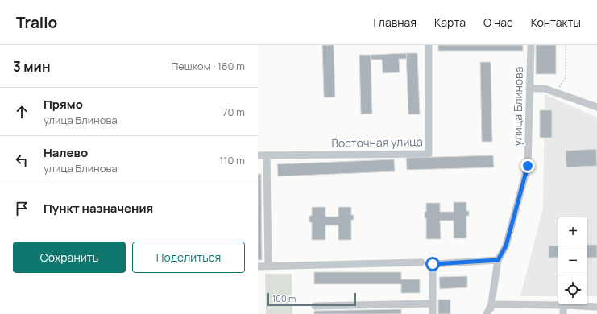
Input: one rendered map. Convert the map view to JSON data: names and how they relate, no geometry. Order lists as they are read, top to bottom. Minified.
{"streets":{"street":["улица Блинова","Восточная улица"]},"scale_bar":"100 m","page":{"header":"Trailo","nav":["Главная","Карта","О нас","Контакты"],"heading":["3 мин","Пешком · 180 m"],"list":[["Прямо","улица Блинова","70 m"],["Налево","улица Блинова","110 m"],"Пункт назначения"],"map_buttons":["+","−"],"buttons":["Сохранить","Поделиться"],"scale":"100 m"}}
